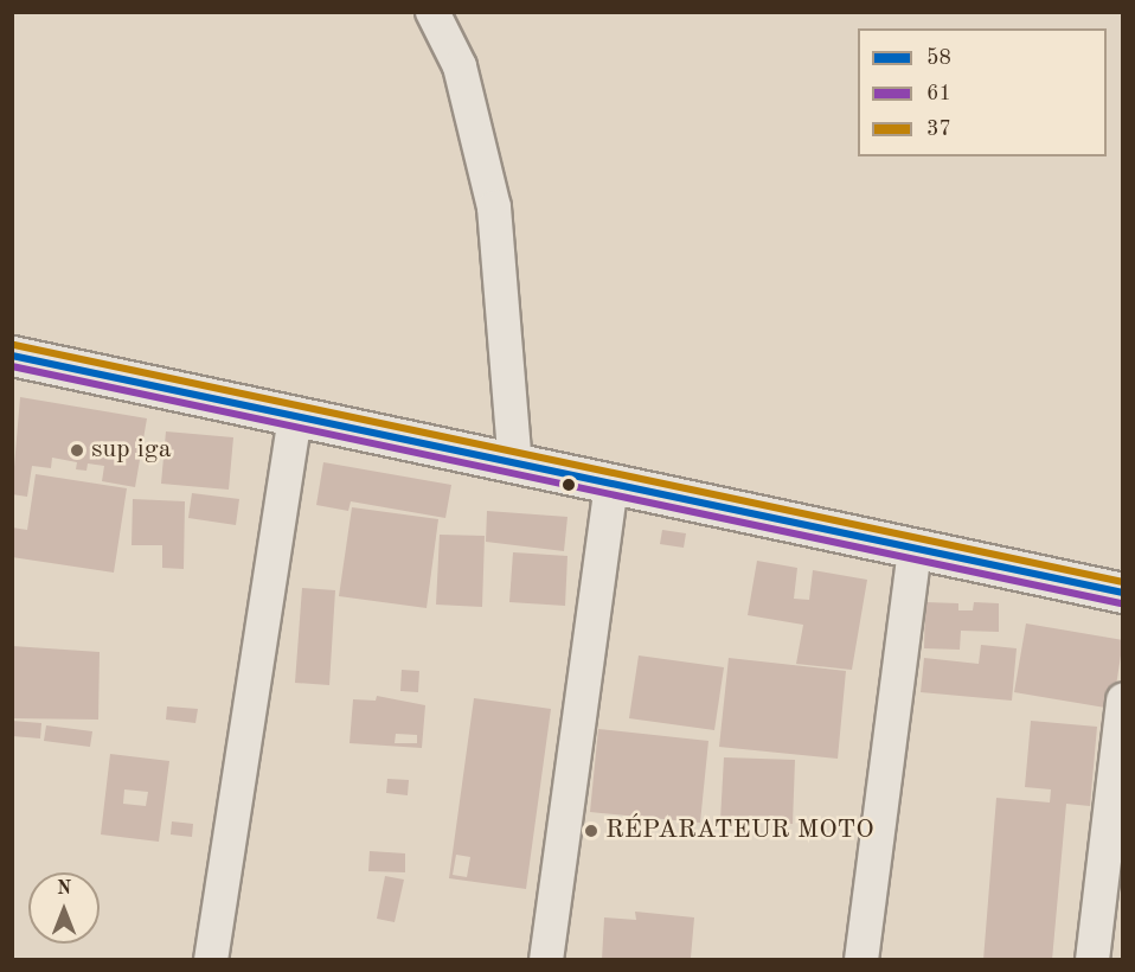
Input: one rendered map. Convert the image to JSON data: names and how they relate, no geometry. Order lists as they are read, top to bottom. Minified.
{"places":["sup iga","RÉPARATEUR MOTO"],"lines":["transit line 37","transit line 58","transit line 61"],"legend":["58","61","37"],"north":"top"}
